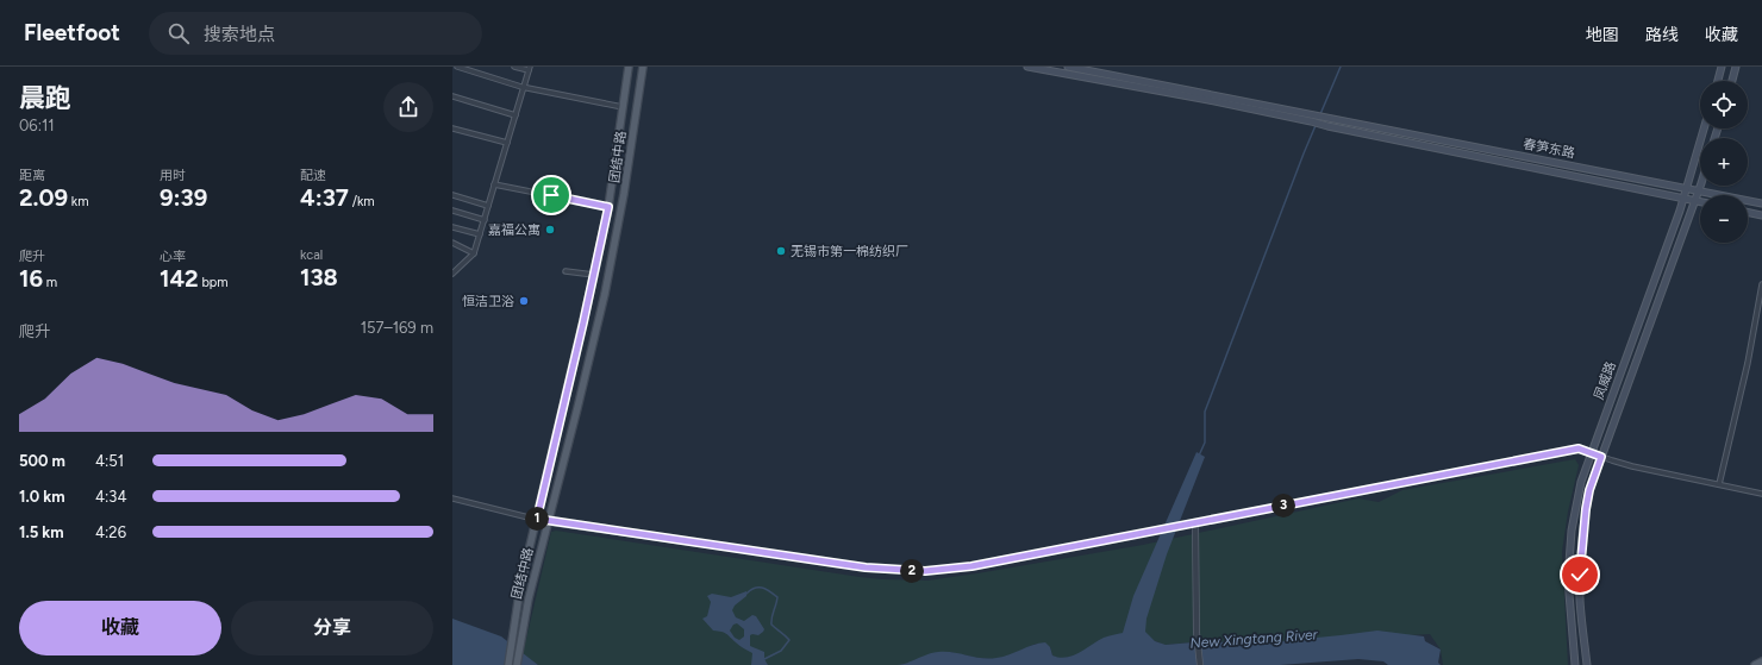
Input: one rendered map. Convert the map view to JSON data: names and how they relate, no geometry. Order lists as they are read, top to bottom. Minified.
{"streets":{"main road":["春笋东路","团结中路","凤威路"]},"crossings":[["春笋东路","凤威路"]],"water":["New Xingtang River"],"places":["嘉福公寓","无锡市第一棉纺织厂","恒洁卫浴"],"page":{"header":"Fleetfoot","search":"搜索地点","nav":["地图","路线","收藏"],"heading":["晨跑","06:11"],"map_buttons":["+","−"],"stats":[["距离","2.09 km"],["用时","9:39"],["配速","4:37 /km"],["爬升","16 m"],["心率","142 bpm"],["kcal","138"]],"chart":["爬升","157–169 m"],"list":[{"name":"500 m","note":"4:51"},{"name":"1.0 km","note":"4:34"},{"name":"1.5 km","note":"4:26"}],"pins":["3","1","2"],"buttons":["收藏","分享"]}}
